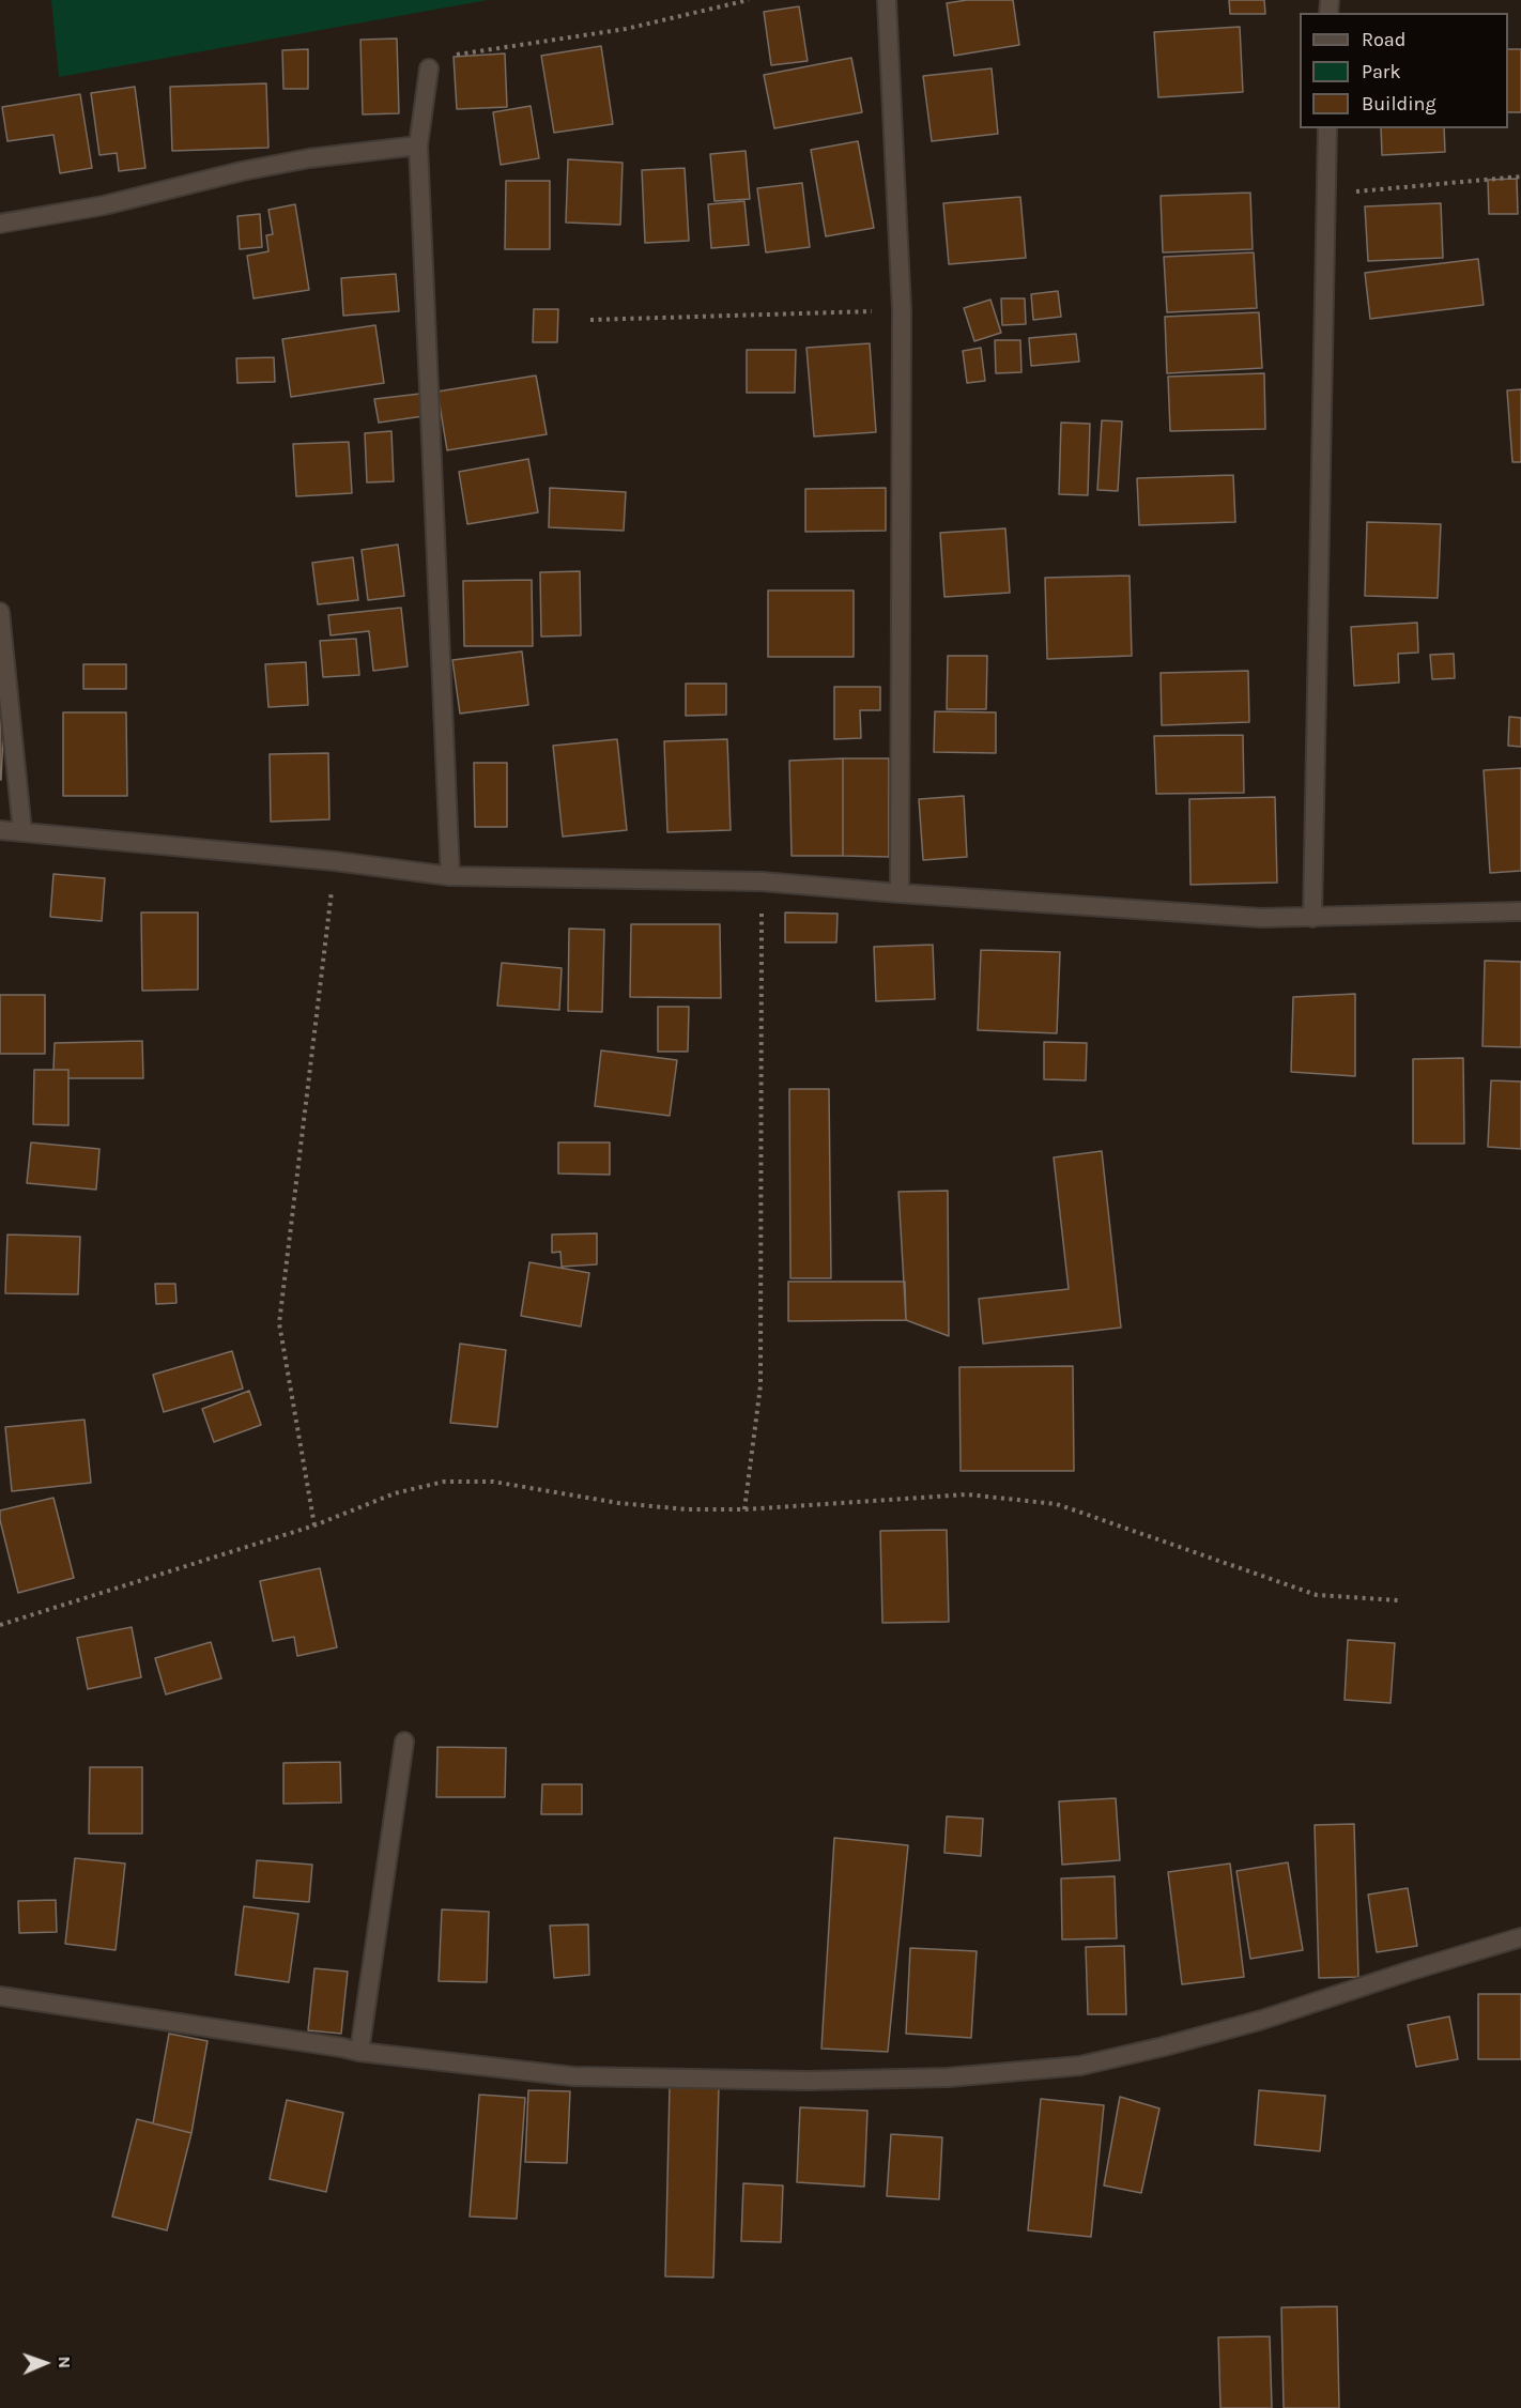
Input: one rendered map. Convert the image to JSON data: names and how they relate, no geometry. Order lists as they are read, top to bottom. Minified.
{"legend":["Road","Park","Building"],"north":"right"}
